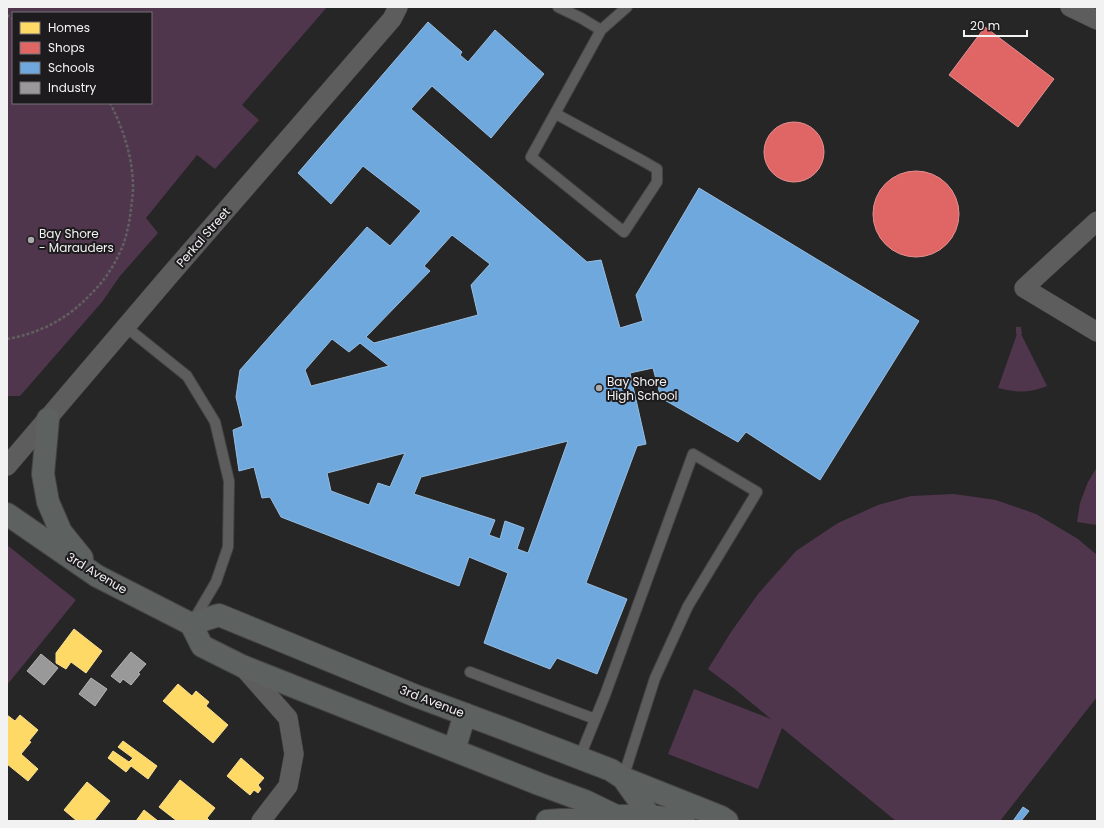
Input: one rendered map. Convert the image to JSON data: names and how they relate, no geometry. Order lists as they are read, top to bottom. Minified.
{"streets":{"street":["Perkal Street","3rd Avenue"]},"places":["Bay Shore - Marauders","Bay Shore High School"],"legend":["Homes","Shops","Schools","Industry"],"scale_bar":"20 m"}
